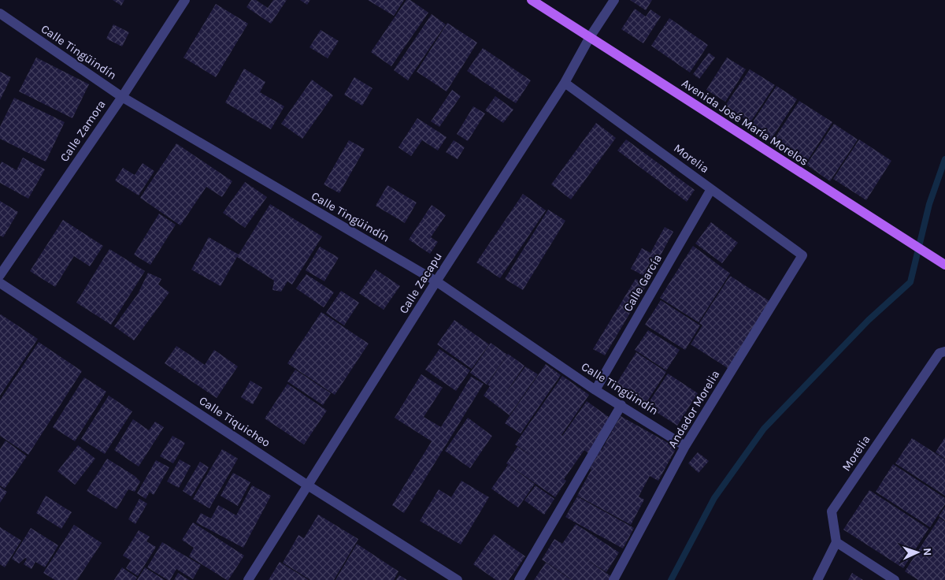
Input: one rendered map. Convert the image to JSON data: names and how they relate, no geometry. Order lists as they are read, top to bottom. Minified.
{"streets":{"main road":["Avenida José María Morelos"],"street":["Calle Tingüindín","Calle Zamora","Morelia","Calle Zacapu","Calle García","Andador Morelia","Calle Tiquicheo"]},"crossings":[["Calle Tingüindín","Calle Zamora"],["Calle Tingüindín","Calle Zacapu"],["Calle Tingüindín","Calle García"],["Calle Tingüindín","Andador Morelia"],["Avenida José María Morelos","Calle Zacapu"],["Morelia","Calle Zacapu"],["Morelia","Calle García"],["Morelia","Andador Morelia"],["Calle Zacapu","Calle Tiquicheo"]],"north":"right"}
